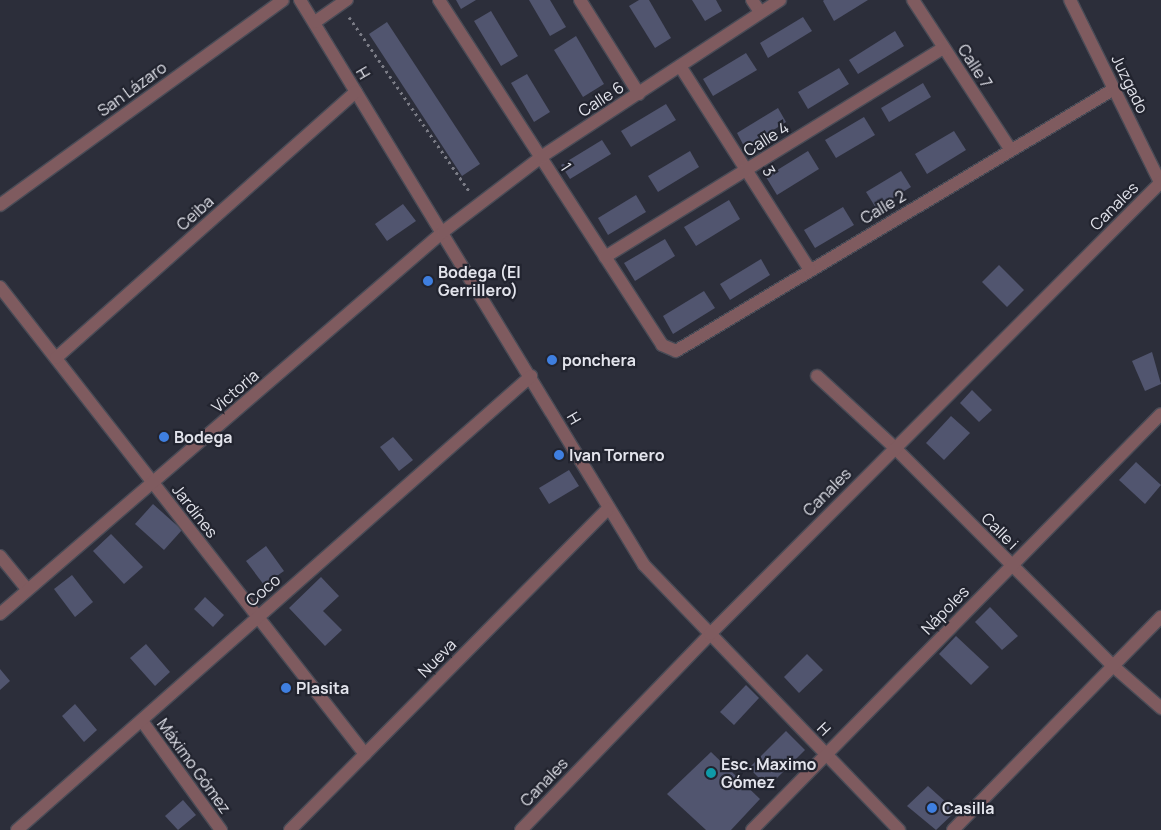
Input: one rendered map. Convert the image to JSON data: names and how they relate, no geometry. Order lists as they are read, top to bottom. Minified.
{"streets":{"street":["Calle 7","H","Juzgado","San Lázaro","Calle 6","Calle 4","1","3","Canales","Calle 2","Ceiba","Victoria","Jardínes","Calle i","Coco","Nápoles","Nueva","Máximo Gómez"]},"crossings":[["Calle 7","Calle 4"],["Calle 7","Calle 2"],["H","Calle 6"],["H","Canales"],["H","Ceiba"],["H","Victoria"],["H","Coco"],["H","Nápoles"],["H","Nueva"],["Juzgado","Canales"],["Juzgado","Calle 2"],["Calle 6","1"],["Calle 6","3"],["Calle 6","Victoria"],["Calle 4","1"],["Calle 4","3"],["1","Calle 2"],["3","Calle 2"],["Canales","Calle i"],["Ceiba","Jardínes"],["Victoria","Jardínes"],["Jardínes","Coco"],["Jardínes","Nueva"],["Calle i","Nápoles"],["Coco","Máximo Gómez"]],"places":["Bodega (El Gerrillero)","ponchera","Bodega","Ivan Tornero","Plasita","Esc. Maximo Gómez","Casilla"]}
